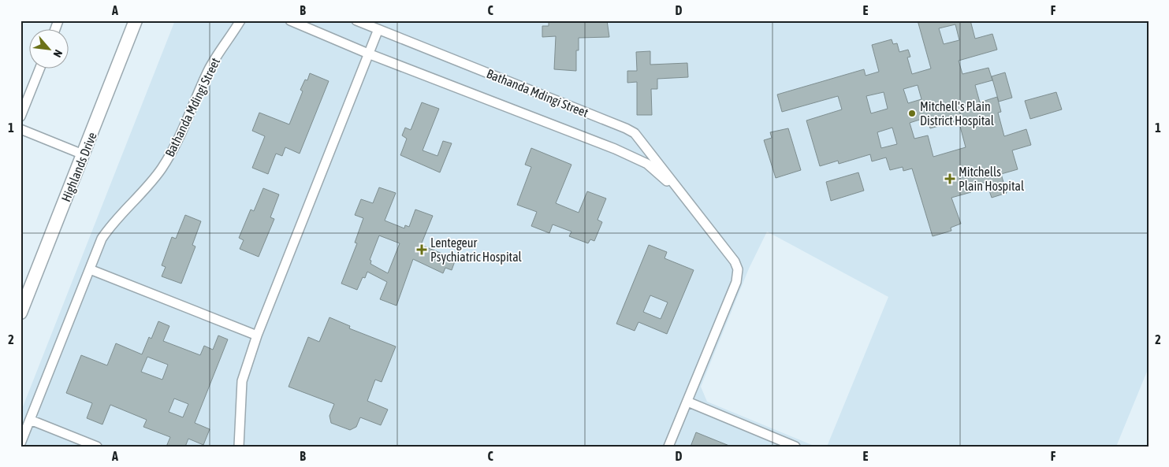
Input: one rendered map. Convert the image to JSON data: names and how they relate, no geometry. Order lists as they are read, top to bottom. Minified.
{"streets":{"main road":["Highlands Drive"],"street":["Bathanda Mdingi Street"]},"places":{"other":["Mitchell's Plain District Hospital"],"health":["Mitchells Plain Hospital","Lentegeur Psychiatric Hospital"]},"north":"bottom right","grid":{"columns":["A","B","C","D","E","F"],"rows":["1","2"]}}
